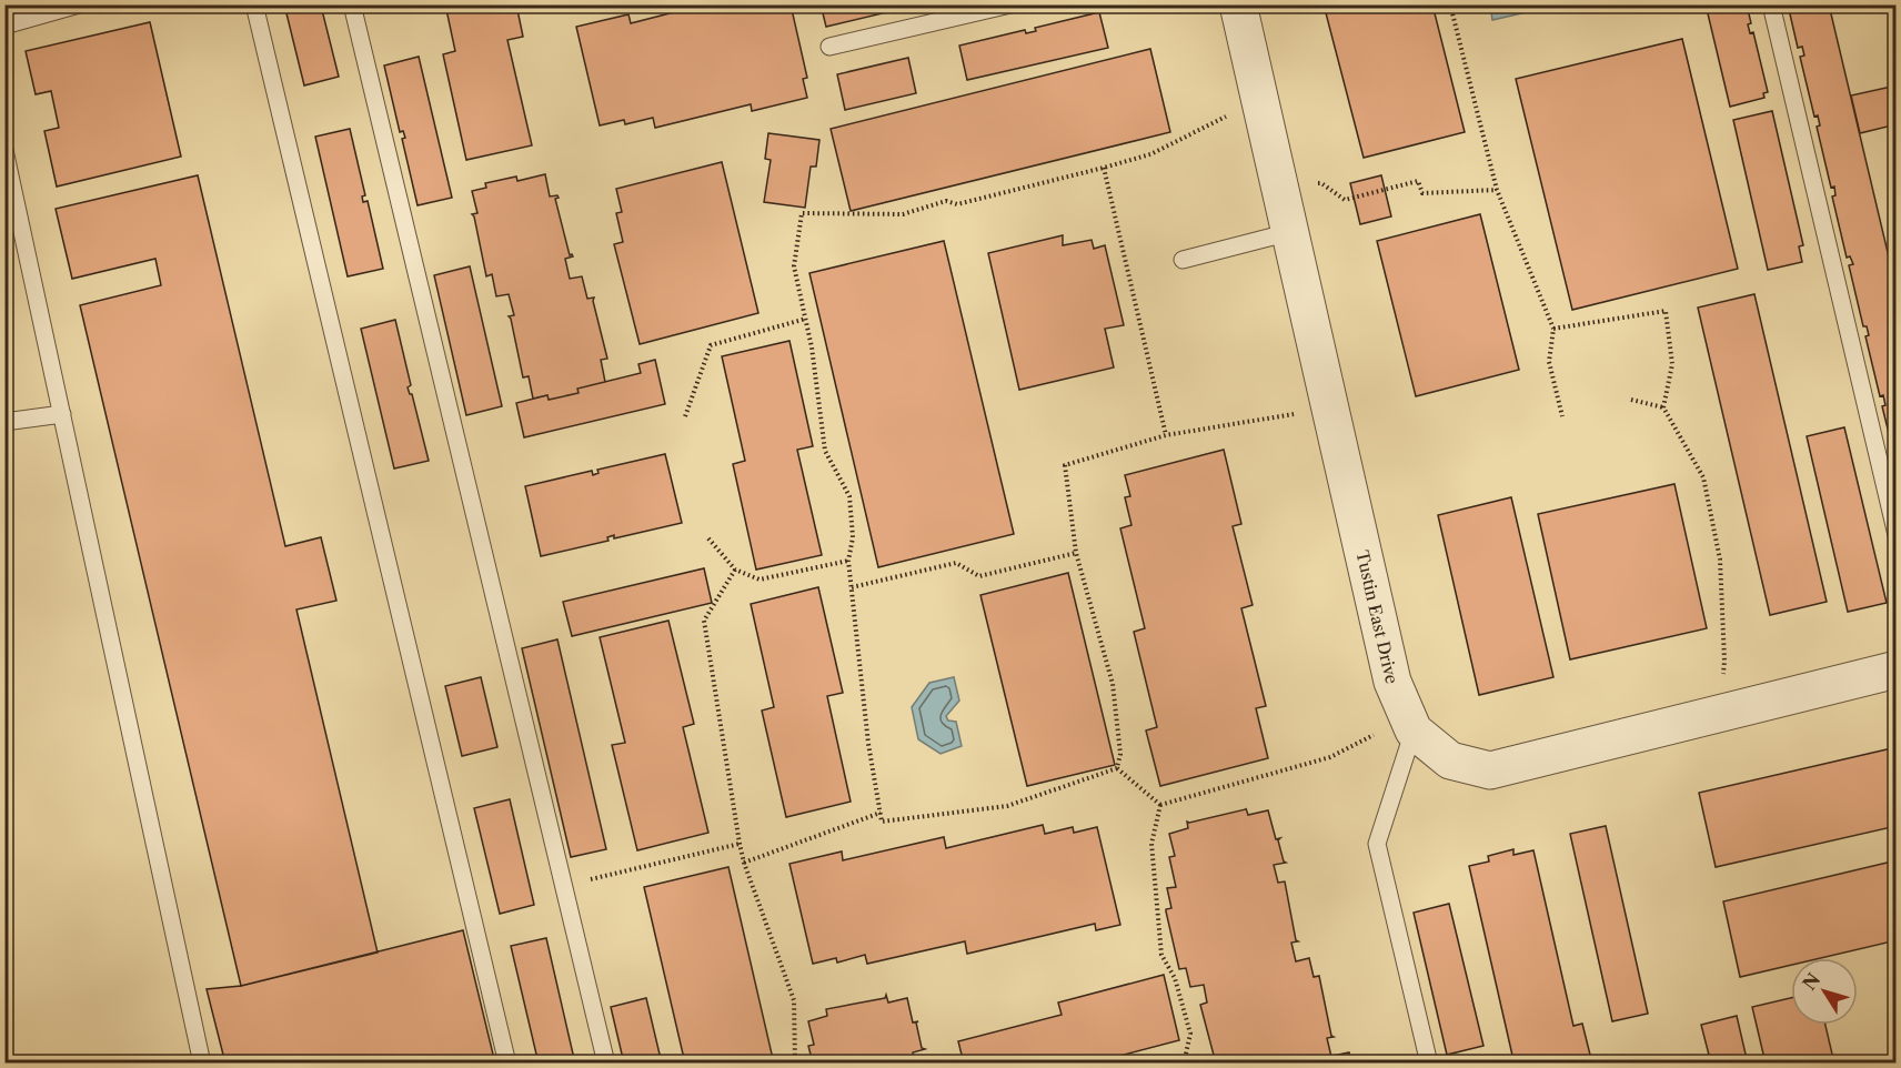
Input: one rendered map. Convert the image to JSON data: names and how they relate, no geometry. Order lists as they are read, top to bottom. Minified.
{"streets":{"street":["Tustin East Drive"]},"north":"top left"}
